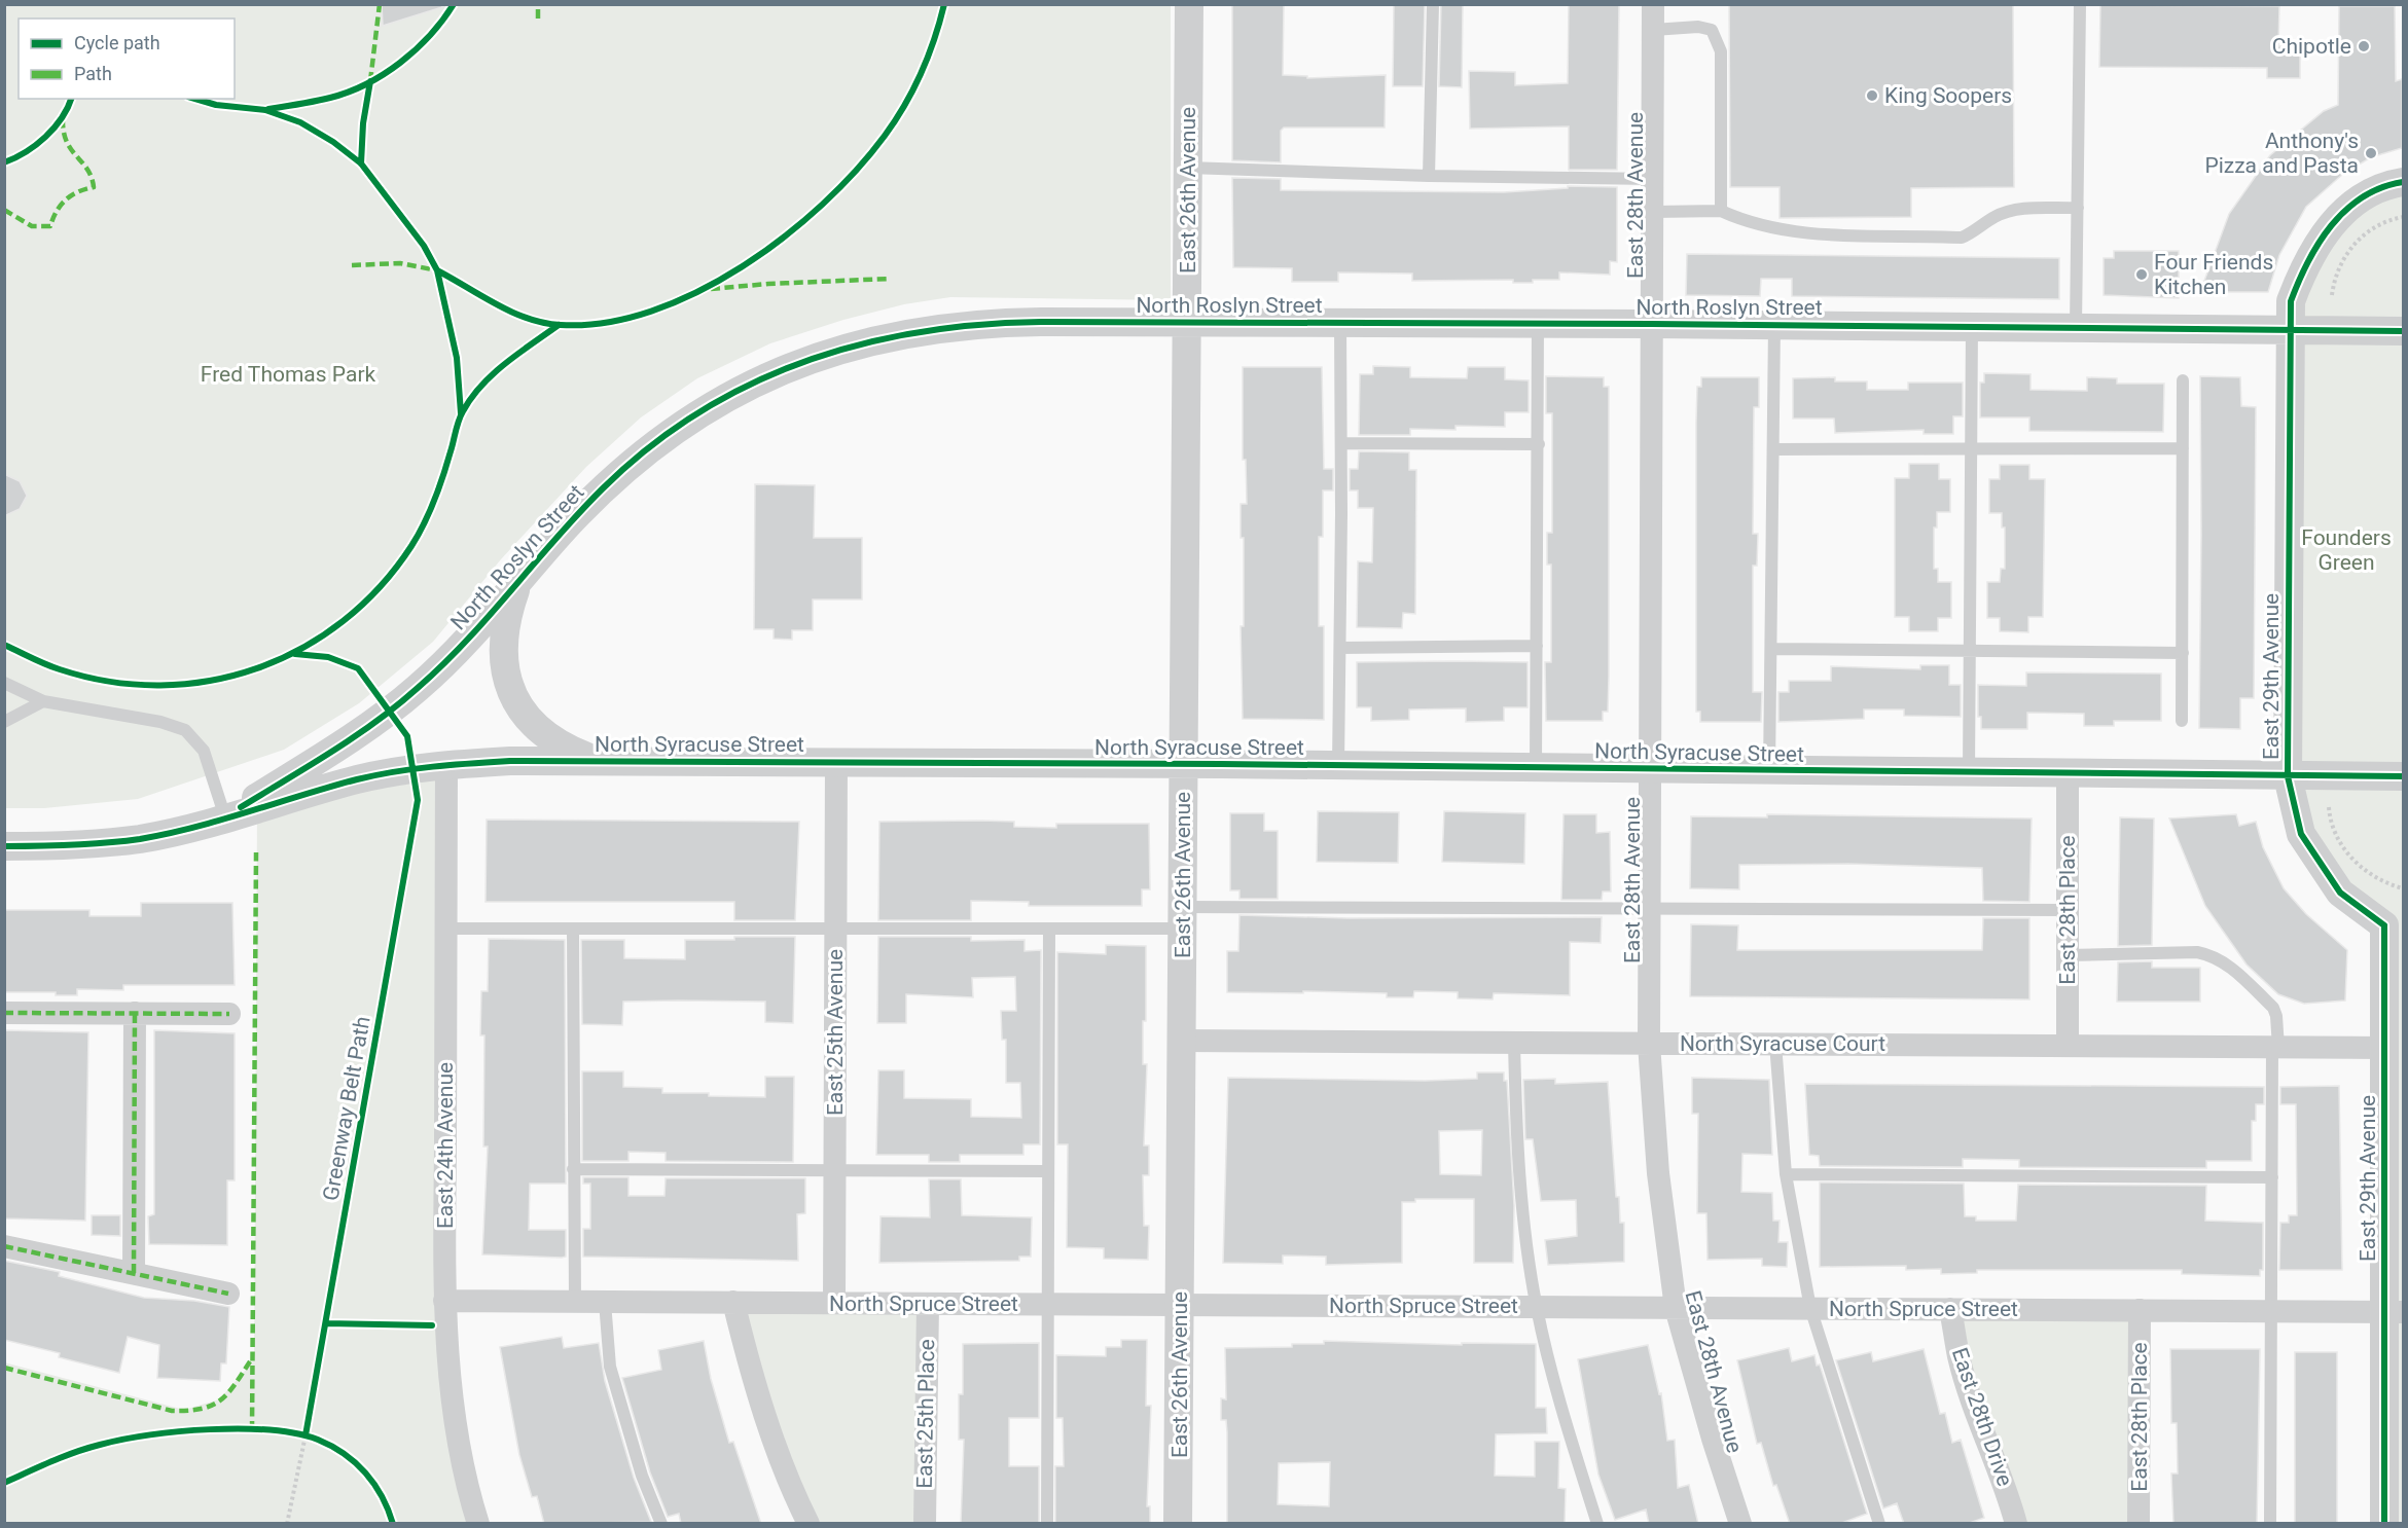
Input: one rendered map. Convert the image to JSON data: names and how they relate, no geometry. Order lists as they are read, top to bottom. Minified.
{"streets":{"street":["East 26th Avenue","East 28th Avenue","North Roslyn Street","East 29th Avenue","North Syracuse Street","East 28th Place","East 25th Avenue","North Syracuse Court","East 24th Avenue","North Spruce Street","East 25th Place","East 28th Drive"],"cycle path":["Greenway Belt Path"]},"crossings":[["East 26th Avenue","North Roslyn Street"],["East 26th Avenue","North Syracuse Street"],["East 26th Avenue","North Syracuse Court"],["East 26th Avenue","North Spruce Street"],["East 28th Avenue","North Roslyn Street"],["East 28th Avenue","North Syracuse Street"],["East 28th Avenue","North Syracuse Court"],["East 28th Avenue","North Spruce Street"],["North Roslyn Street","East 29th Avenue"],["North Roslyn Street","North Syracuse Street"],["East 29th Avenue","North Syracuse Street"],["East 29th Avenue","North Syracuse Court"],["East 29th Avenue","North Spruce Street"],["North Syracuse Street","East 28th Place"],["North Syracuse Street","East 25th Avenue"],["North Syracuse Street","East 24th Avenue"],["East 28th Place","North Syracuse Court"],["East 28th Place","North Spruce Street"],["East 25th Avenue","North Spruce Street"],["East 24th Avenue","North Spruce Street"],["North Spruce Street","East 25th Place"],["North Spruce Street","East 28th Drive"]],"parks":["Fred Thomas Park","Founders Green"],"places":["Chipotle","King Soopers","Anthony's Pizza and Pasta","Four Friends Kitchen"],"legend":["Cycle path","Path"]}
